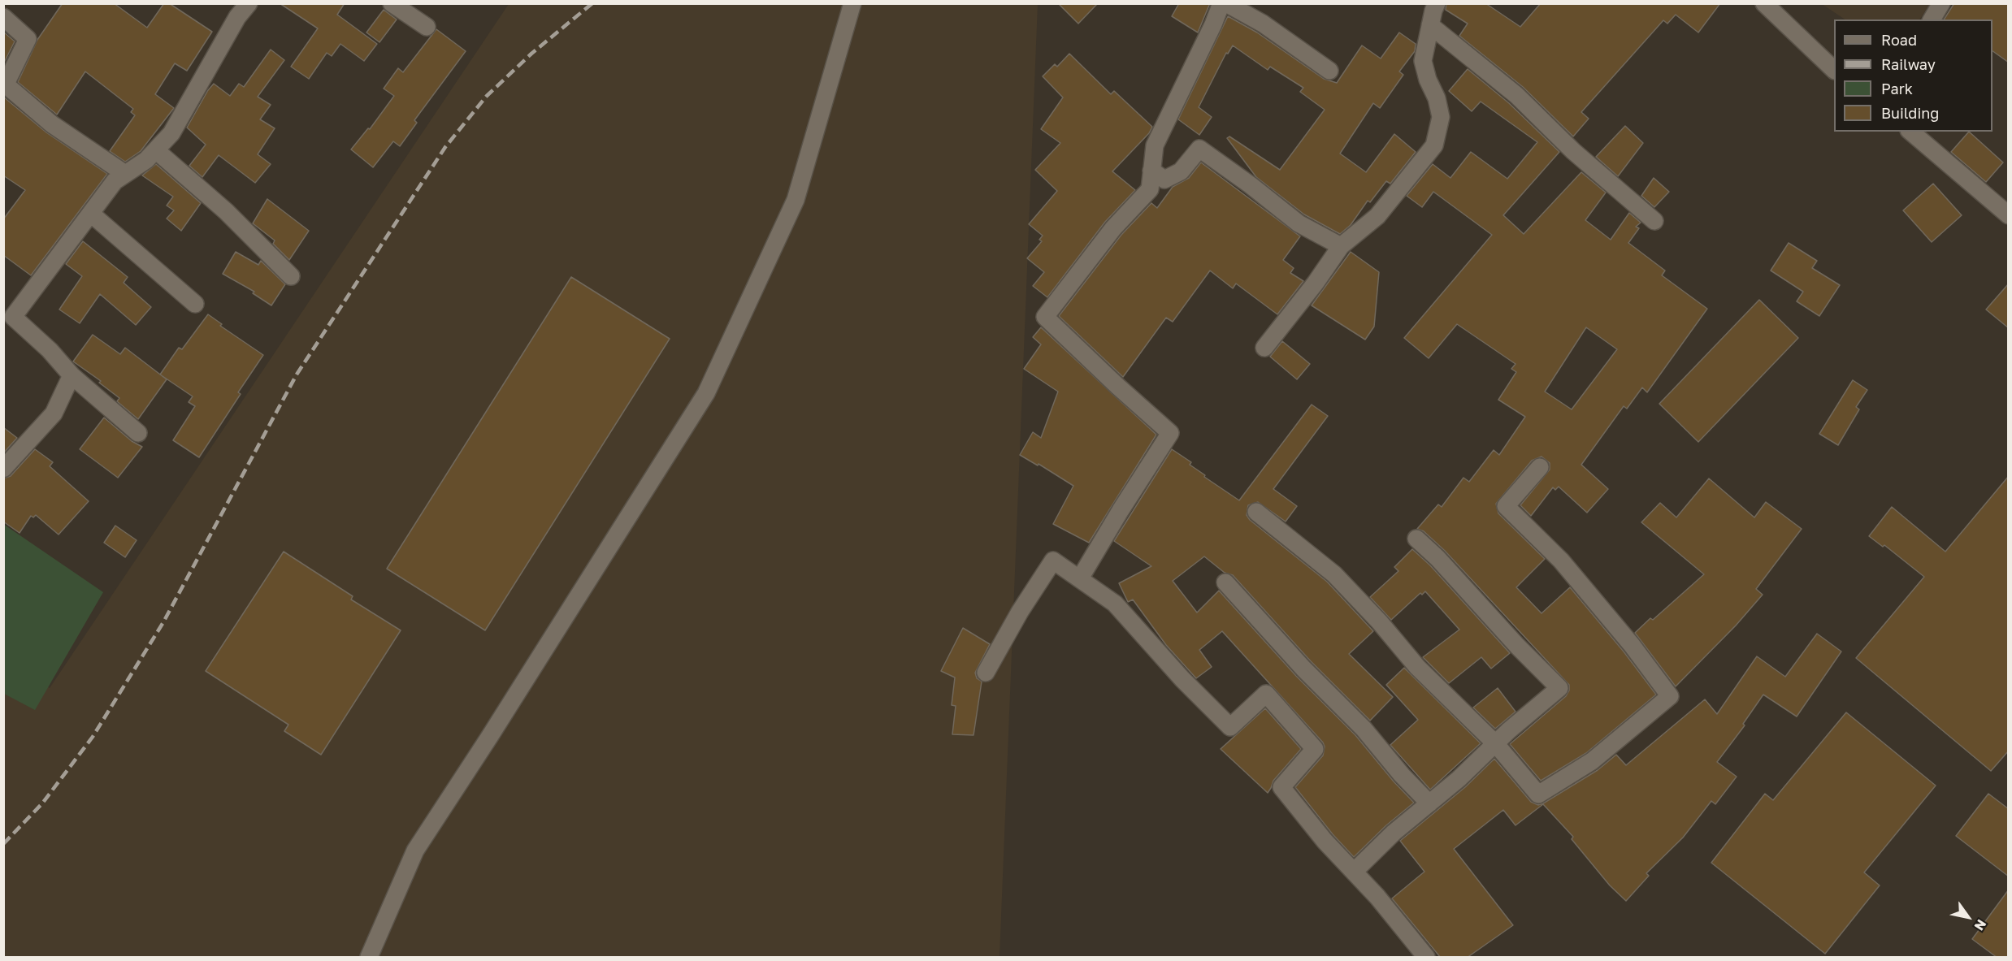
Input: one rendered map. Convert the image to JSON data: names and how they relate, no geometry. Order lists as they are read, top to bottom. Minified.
{"legend":["Road","Railway","Park","Building"],"north":"bottom right"}
